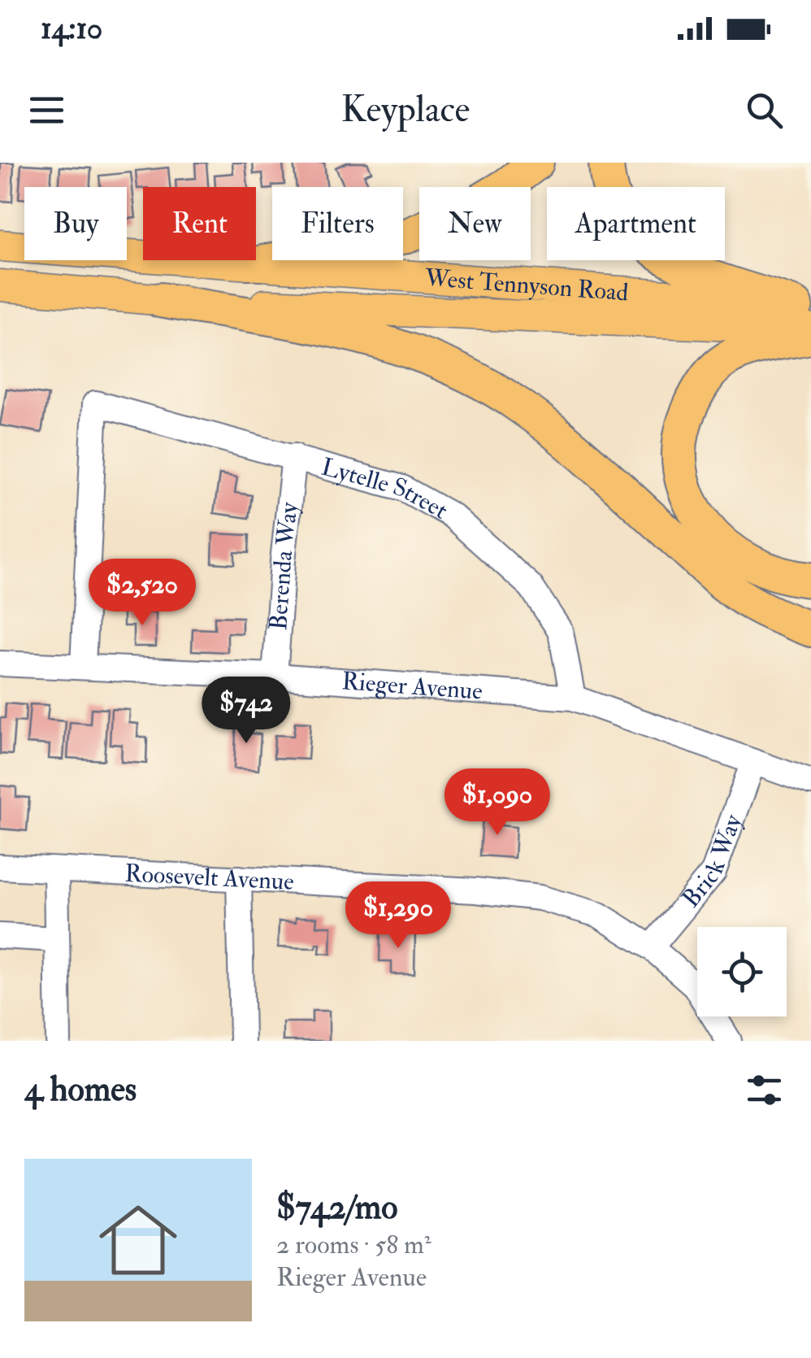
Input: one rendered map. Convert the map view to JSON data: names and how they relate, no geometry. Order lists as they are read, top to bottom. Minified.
{"streets":{"main road":["West Tennyson Road"],"street":["Lytelle Street","Berenda Way","Rieger Avenue","Brick Way","Roosevelt Avenue"]},"crossings":[["Lytelle Street","Berenda Way"],["Lytelle Street","Rieger Avenue"],["Berenda Way","Rieger Avenue"],["Rieger Avenue","Brick Way"],["Brick Way","Roosevelt Avenue"]],"page":{"status":"14:10","header":"Keyplace","chip":["Buy","Rent","Filters","New","Apartment"],"price":["$2,520","$742","$1,090","$1,290"],"heading":"4 homes","list":[{"name":"$742/mo","note":"2 rooms · 58 m² · Rieger Avenue"}]}}
